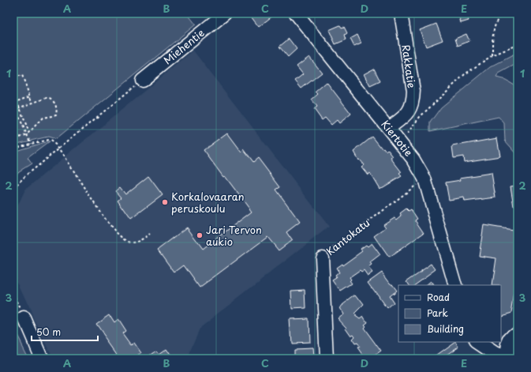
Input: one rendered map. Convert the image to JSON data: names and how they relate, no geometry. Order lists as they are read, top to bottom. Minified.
{"streets":{"street":["Miehentie","Rakkatie","Kiertotie","Kantokatu"]},"crossings":[["Rakkatie","Kiertotie"],["Kiertotie","Kantokatu"]],"places":["Korkalovaaran peruskoulu","Jari Tervon aukio"],"legend":["Road","Park","Building"],"scale_bar":"50 m","grid":{"columns":["A","B","C","D","E"],"rows":["1","2","3"]}}
